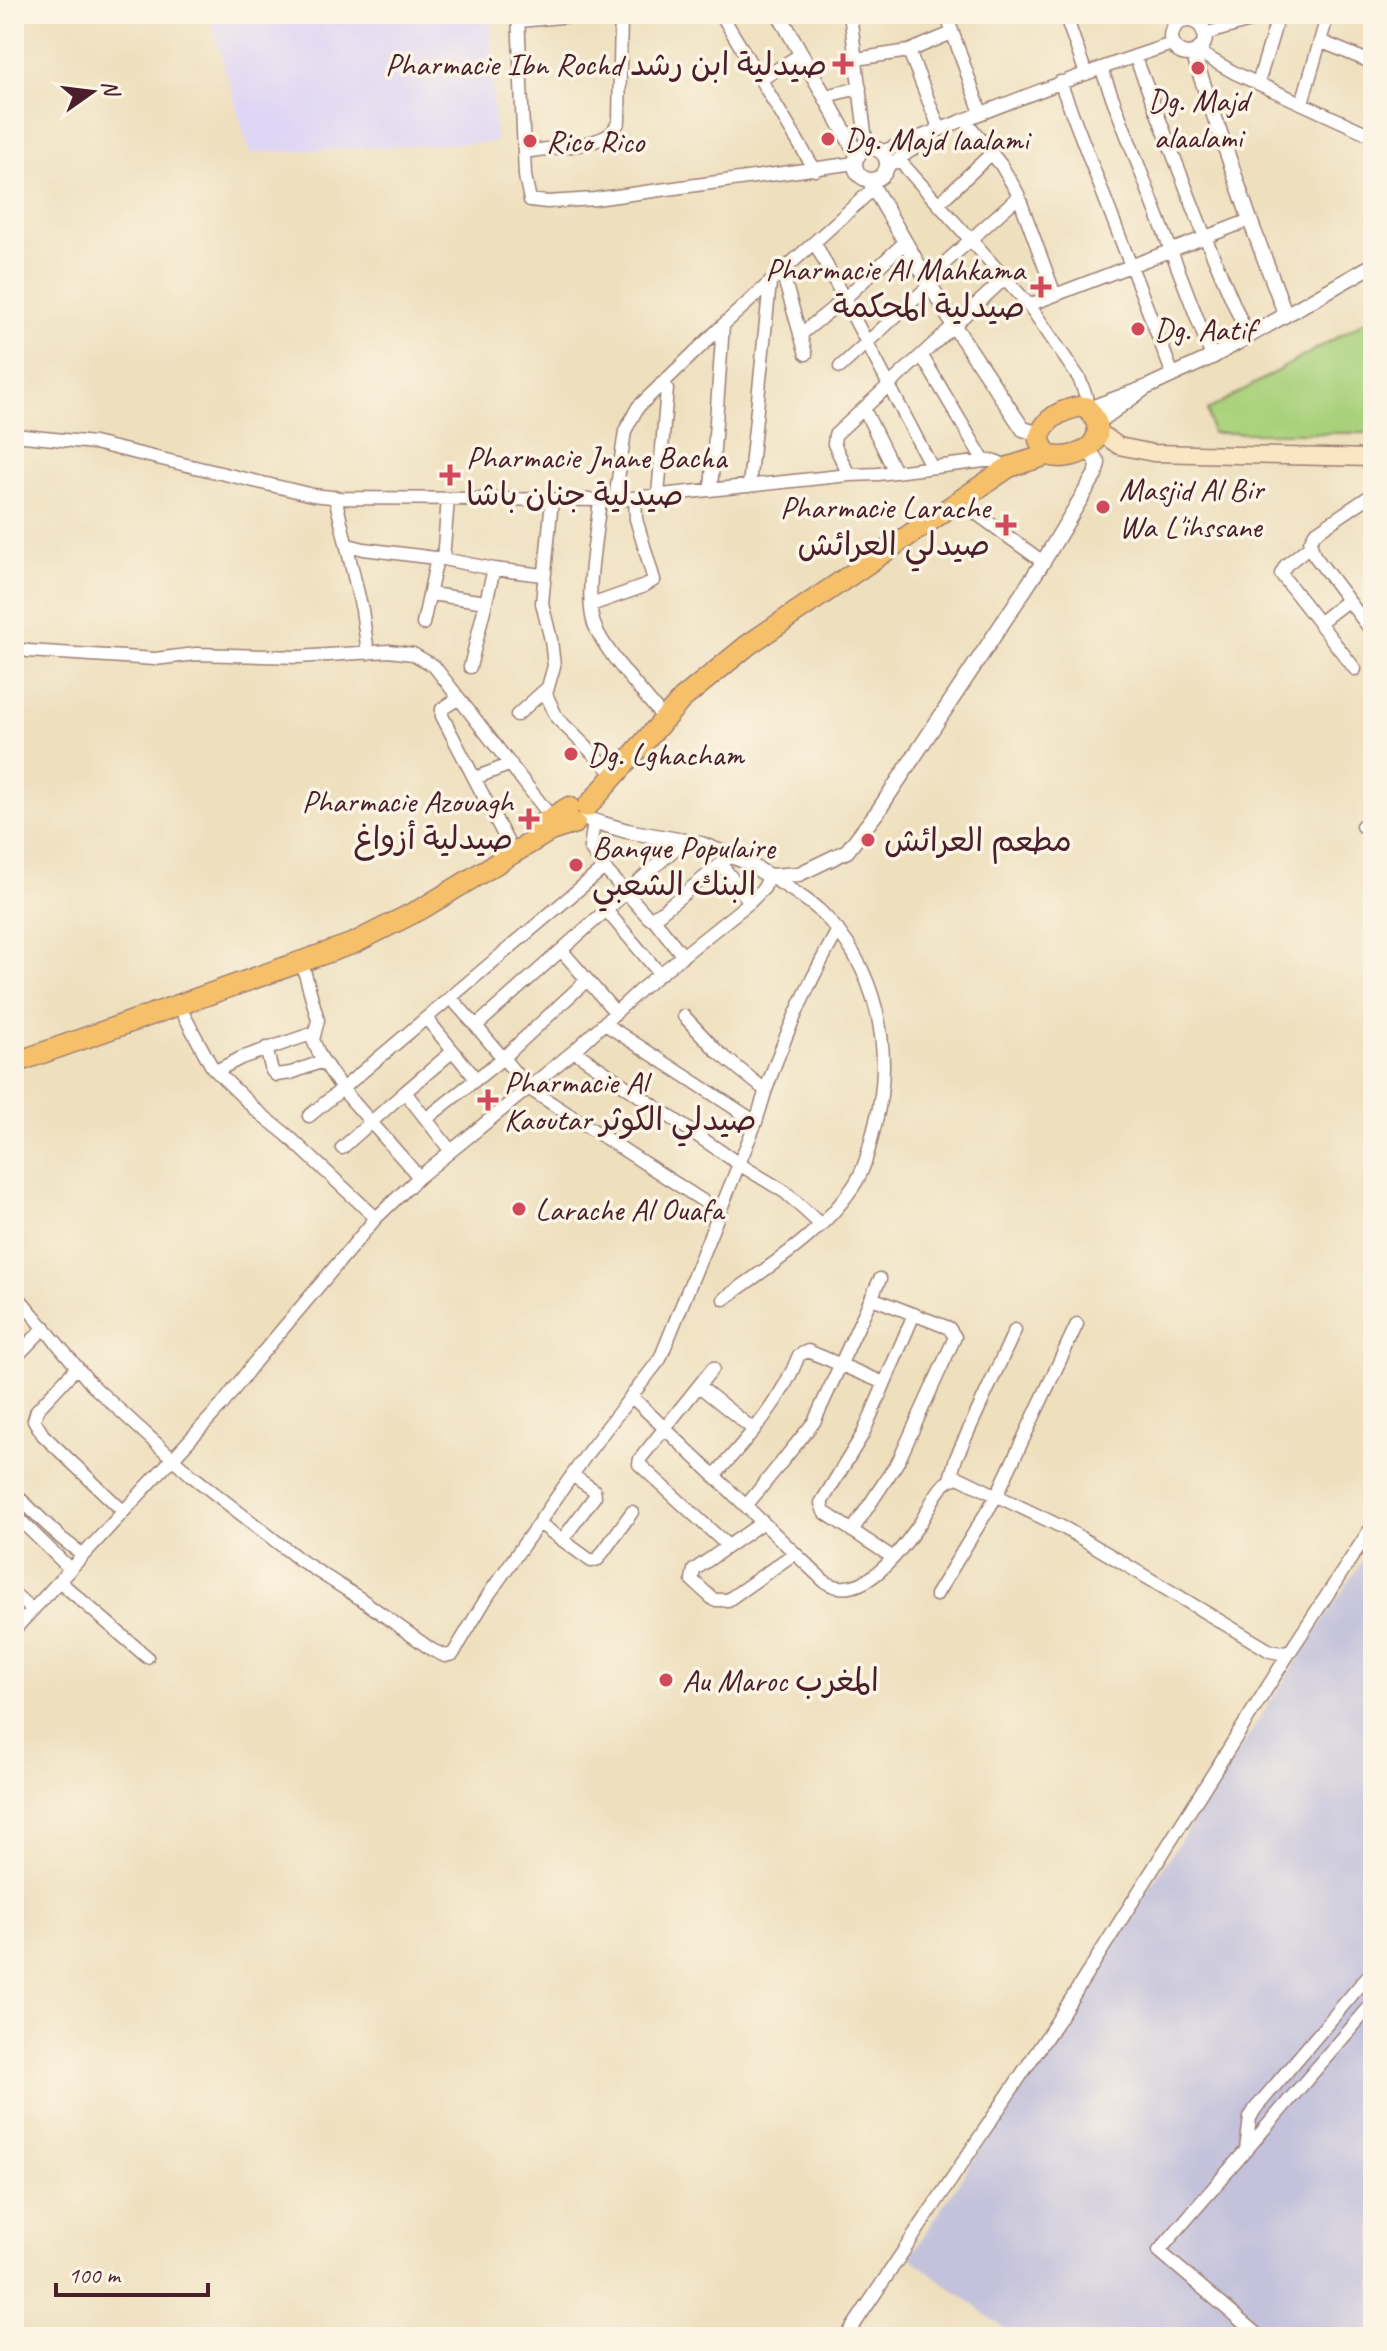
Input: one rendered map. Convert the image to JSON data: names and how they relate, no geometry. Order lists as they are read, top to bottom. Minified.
{"places":{"health":["Pharmacie Ibn Rochd صيدلية ابن رشد","Pharmacie Al Mahkama صيدلية المحكمة","Pharmacie Jnane Bacha صيدلية جنان باشا","Pharmacie Larache صيدلي العرائش","Pharmacie Azouagh صيدلية أزواغ","Pharmacie Al Kaoutar صيدلي الكوثر"],"other":["Dg. Majd alaalami","Dg. Majd laalami","Rico Rico","Dg. Aatif","Masjid Al Bir Wa L'ihssane","Dg. Lghacham","مطعم العرائش","Banque Populaire البنك الشعبي","Larache Al Ouafa","Au Maroc المغرب"]},"scale_bar":"100 m","north":"right"}
